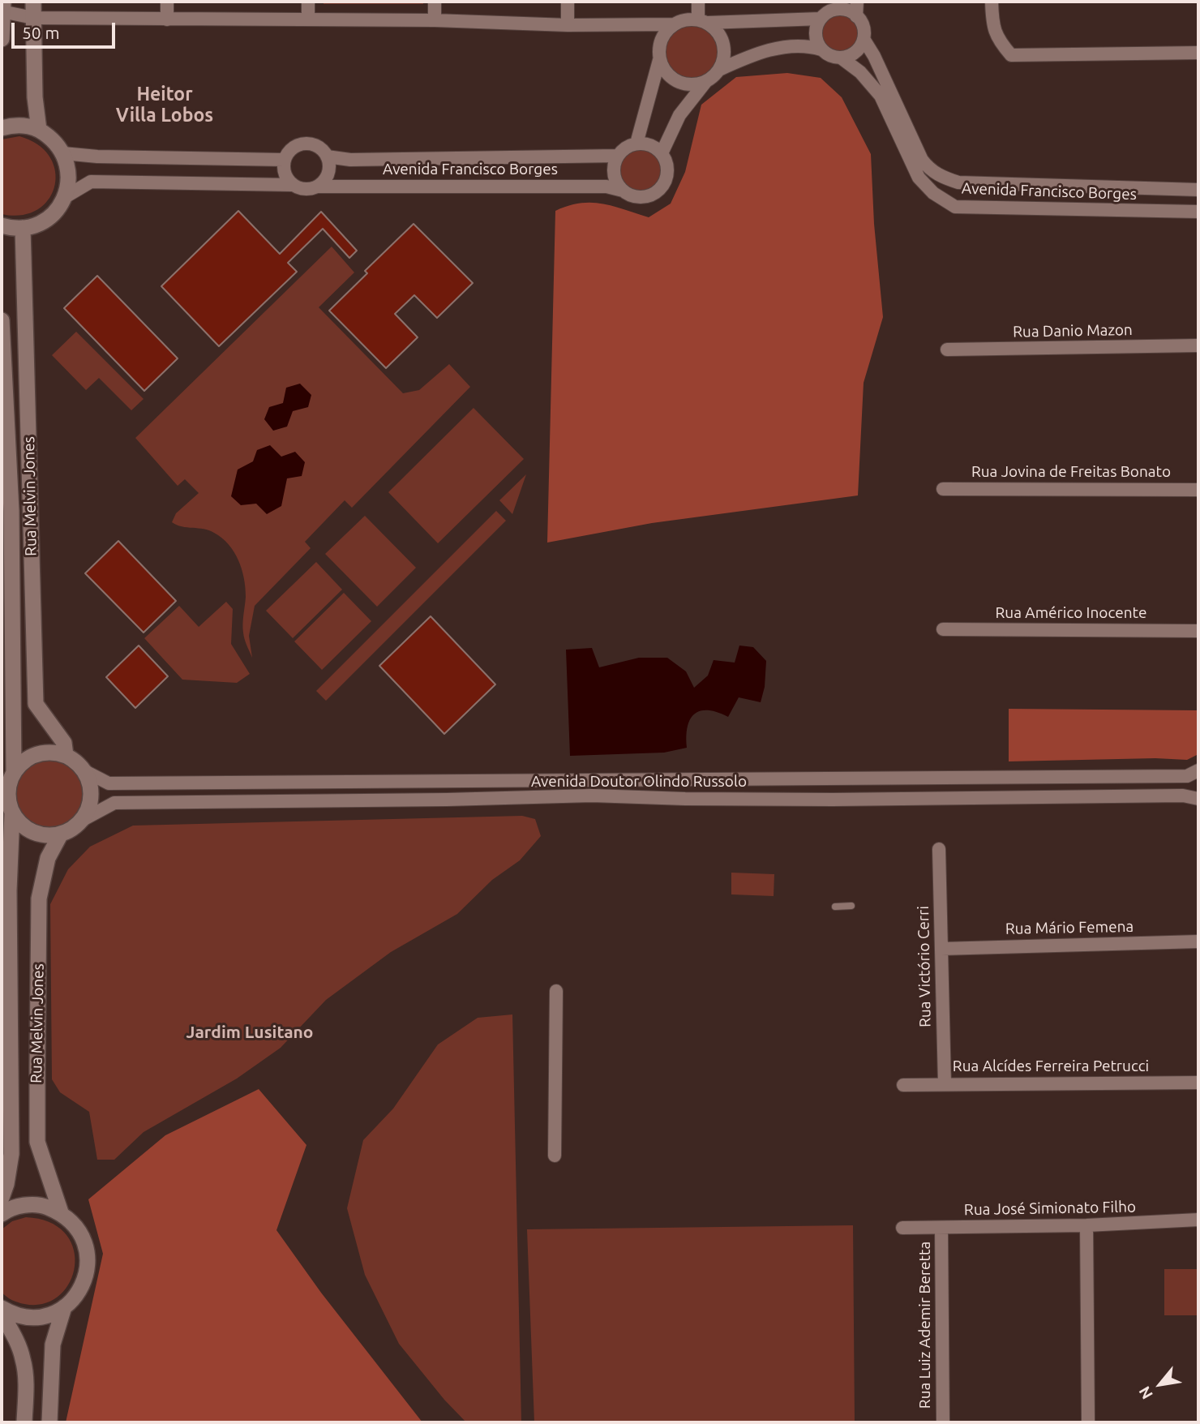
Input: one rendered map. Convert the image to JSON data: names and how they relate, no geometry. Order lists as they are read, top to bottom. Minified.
{"streets":{"street":["Avenida Francisco Borges","Rua Danio Mazon","Rua Jovina de Freitas Bonato","Rua Melvin Jones","Rua Américo Inocente","Avenida Doutor Olindo Russolo","Rua Mário Femena","Rua Victório Cerri","Rua Alcídes Ferreira Petrucci","Rua José Simionato Filho","Rua Luiz Ademir Beretta"]},"crossings":[["Rua Melvin Jones","Avenida Doutor Olindo Russolo"],["Rua Mário Femena","Rua Victório Cerri"],["Rua Victório Cerri","Rua Alcídes Ferreira Petrucci"],["Rua José Simionato Filho","Rua Luiz Ademir Beretta"]],"districts":["Heitor Villa Lobos","Jardim Lusitano"],"scale_bar":"50 m","north":"bottom left"}
